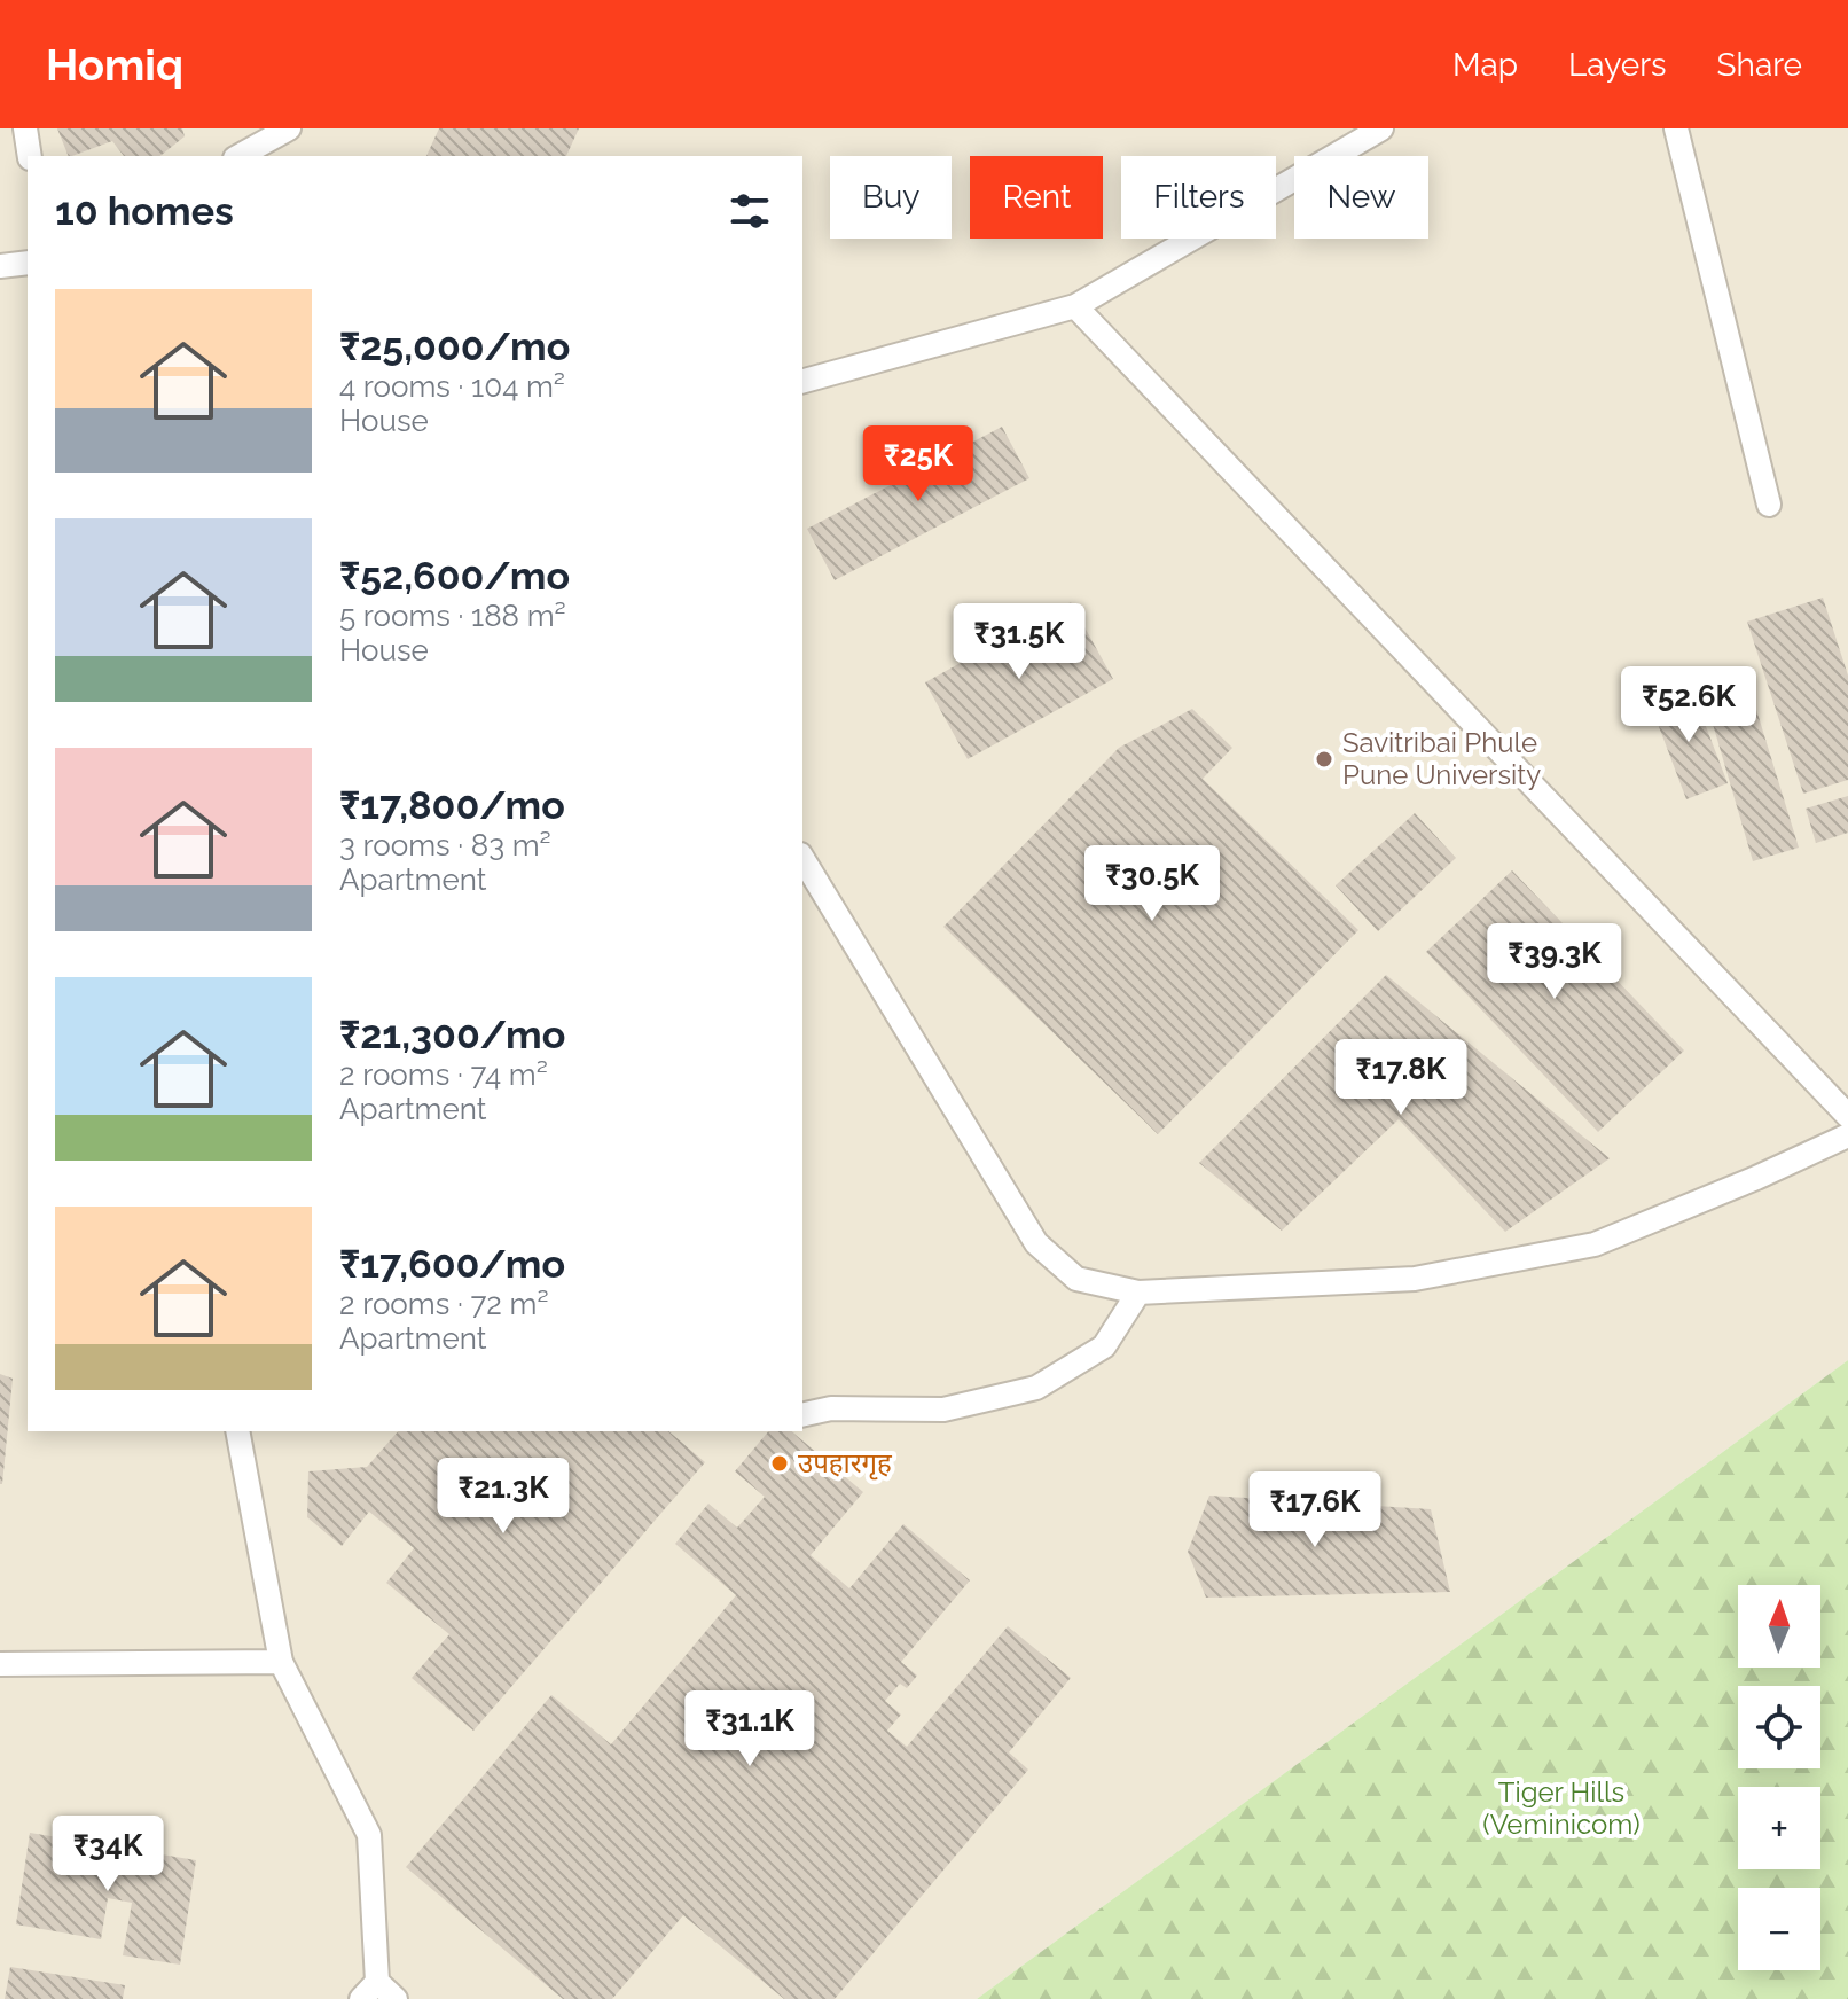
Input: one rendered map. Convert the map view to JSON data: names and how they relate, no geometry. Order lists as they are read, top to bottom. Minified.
{"parks":["Tiger Hills (Veminicom)"],"places":["Savitribai Phule Pune University","उपहारगृह"],"north":"top","page":{"header":"Homiq","nav":["Map","Layers","Share"],"chip":["Buy","Rent","Filters","New"],"heading":"10 homes","list":[{"name":"₹25,000/mo","note":"4 rooms · 104 m² · House"},{"name":"₹52,600/mo","note":"5 rooms · 188 m² · House"},{"name":"₹17,800/mo","note":"3 rooms · 83 m² · Apartment"},{"name":"₹21,300/mo","note":"2 rooms · 74 m² · Apartment"},{"name":"₹17,600/mo","note":"2 rooms · 72 m² · Apartment"}],"price":["₹25K","₹31.5K","₹52.6K","₹30.5K","₹39.3K","₹17.8K","₹21.3K","₹17.6K","₹31.1K","₹34K"],"map_buttons":["+","−"]}}
